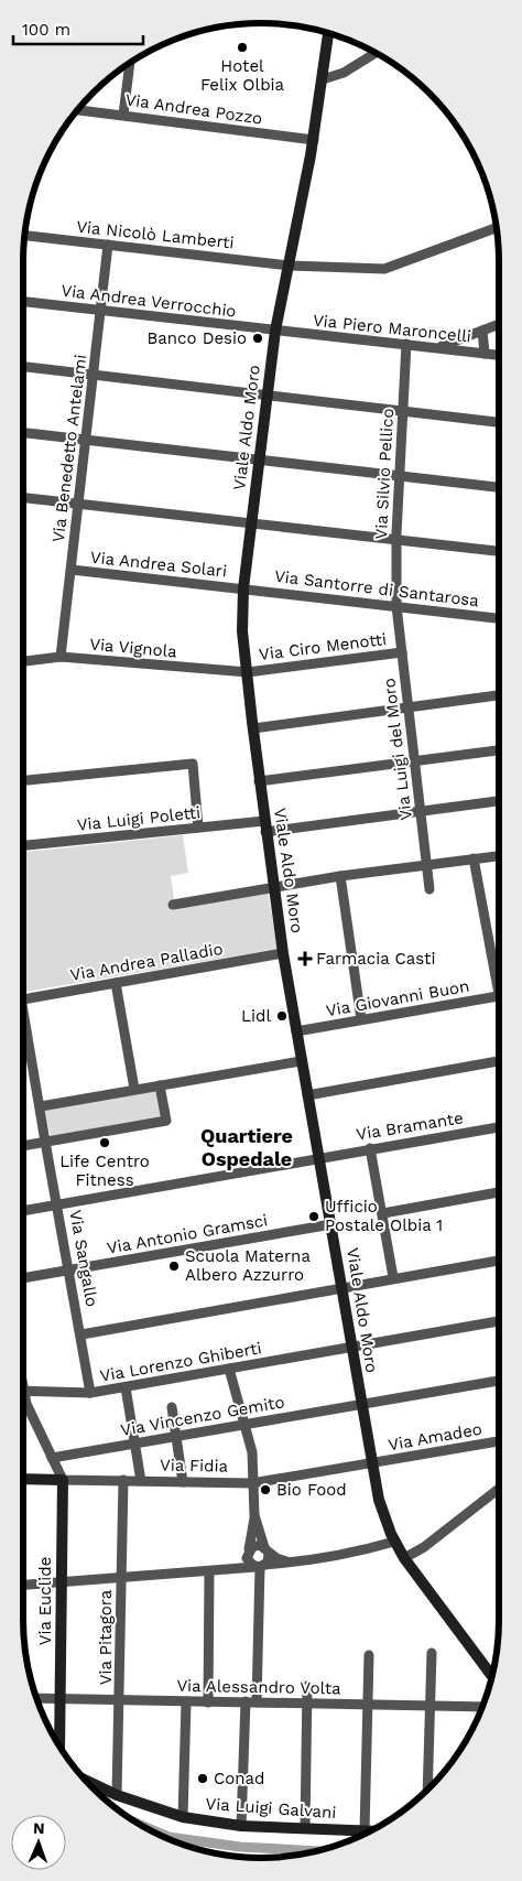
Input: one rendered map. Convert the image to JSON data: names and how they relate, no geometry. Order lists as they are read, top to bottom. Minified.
{"streets":{"main road":["Viale Aldo Moro","Via Fidia","Via Euclide","Via Luigi Galvani"],"street":["Via Andrea Pozzo","Via Nicolò Lamberti","Via Andrea Verrocchio","Via Piero Maroncelli","Via Benedetto Antelami","Via Silvio Pellico","Via Andrea Solari","Via Santorre di Santarosa","Via Ciro Menotti","Via Vignola","Via Luigi del Moro","Via Luigi Poletti","Via Andrea Palladio","Via Giovanni Buon","Via Bramante","Via Antonio Gramsci","Via Sangallo","Via Lorenzo Ghiberti","Via Vincenzo Gemito","Via Amadeo","Via Pitagora","Via Alessandro Volta"]},"crossings":[["Via Andrea Pozzo","Viale Aldo Moro"],["Via Nicolò Lamberti","Viale Aldo Moro"],["Via Nicolò Lamberti","Via Benedetto Antelami"],["Via Andrea Verrocchio","Via Piero Maroncelli"],["Via Andrea Verrocchio","Viale Aldo Moro"],["Via Andrea Verrocchio","Via Benedetto Antelami"],["Via Piero Maroncelli","Viale Aldo Moro"],["Via Piero Maroncelli","Via Silvio Pellico"],["Viale Aldo Moro","Via Andrea Solari"],["Viale Aldo Moro","Via Santorre di Santarosa"],["Viale Aldo Moro","Via Ciro Menotti"],["Viale Aldo Moro","Via Vignola"],["Viale Aldo Moro","Via Luigi Poletti"],["Viale Aldo Moro","Via Andrea Palladio"],["Viale Aldo Moro","Via Giovanni Buon"],["Viale Aldo Moro","Via Bramante"],["Viale Aldo Moro","Via Antonio Gramsci"],["Viale Aldo Moro","Via Lorenzo Ghiberti"],["Viale Aldo Moro","Via Vincenzo Gemito"],["Viale Aldo Moro","Via Amadeo"],["Viale Aldo Moro","Via Fidia"],["Via Benedetto Antelami","Via Andrea Solari"],["Via Benedetto Antelami","Via Vignola"],["Via Silvio Pellico","Via Santorre di Santarosa"],["Via Silvio Pellico","Via Luigi del Moro"],["Via Andrea Solari","Via Santorre di Santarosa"],["Via Santorre di Santarosa","Via Luigi del Moro"],["Via Ciro Menotti","Via Vignola"],["Via Ciro Menotti","Via Luigi del Moro"],["Via Luigi del Moro","Via Luigi Poletti"],["Via Bramante","Via Sangallo"],["Via Antonio Gramsci","Via Sangallo"],["Via Sangallo","Via Lorenzo Ghiberti"],["Via Amadeo","Via Fidia"],["Via Fidia","Via Euclide"],["Via Fidia","Via Pitagora"],["Via Euclide","Via Alessandro Volta"],["Via Pitagora","Via Alessandro Volta"],["Via Pitagora","Via Luigi Galvani"]],"districts":["Quartiere Ospedale"],"places":{"other":["Hotel Felix Olbia","Banco Desio","Lidl","Life Centro Fitness","Ufficio Postale Olbia 1","Scuola Materna Albero Azzurro","Bio Food","Conad"],"health":["Farmacia Casti"]},"scale_bar":"100 m","north":"top"}
